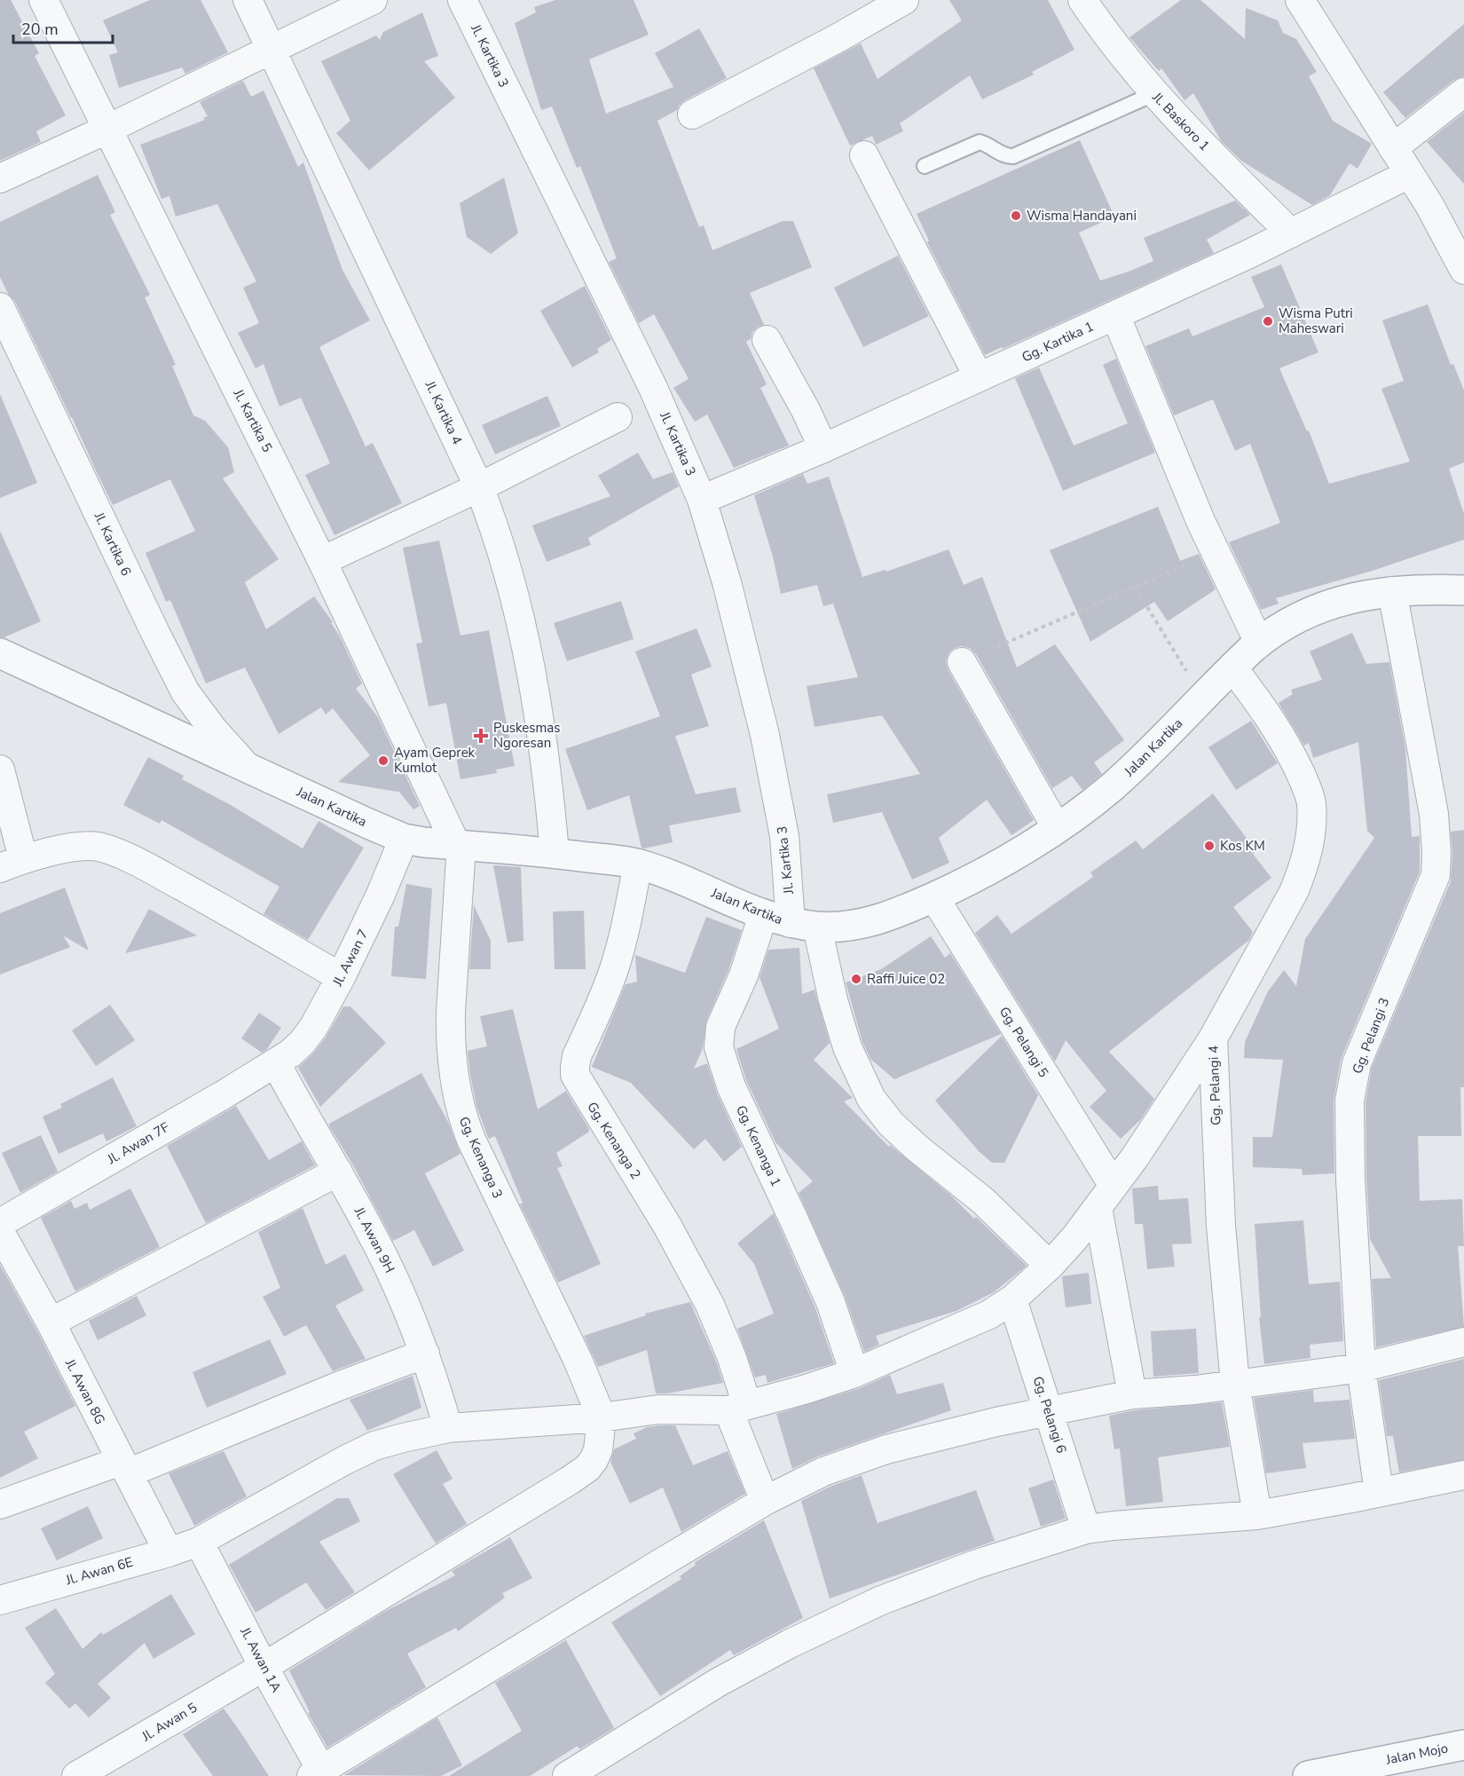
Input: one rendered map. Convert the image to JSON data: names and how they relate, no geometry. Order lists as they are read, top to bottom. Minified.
{"streets":{"street":["Jl. Kartika 3","Jl. Baskoro 1","Gg. Kartika 1","Jl. Kartika 4","Jl. Kartika 5","Jl. Kartika 6","Jalan Kartika","Jl. Awan 7","Gg. Pelangi 3","Gg. Pelangi 5","Gg. Pelangi 4","Gg. Kenanga 2","Jl. Awan 7F","Gg. Kenanga 1","Gg. Kenanga 3","Jl. Awan 9H","Jl. Awan 8G","Gg. Pelangi 6","Jl. Awan 6E","Jl. Awan 1A","Jl. Awan 5","Jalan Mojo"]},"crossings":[["Jl. Kartika 3","Gg. Kartika 1"],["Jl. Kartika 3","Jalan Kartika"],["Jl. Kartika 3","Gg. Kenanga 1"],["Jl. Baskoro 1","Gg. Kartika 1"],["Jl. Kartika 4","Jalan Kartika"],["Jl. Kartika 5","Jalan Kartika"],["Jl. Kartika 5","Gg. Kenanga 3"],["Jl. Kartika 6","Jalan Kartika"],["Jalan Kartika","Jl. Awan 7"],["Jalan Kartika","Gg. Pelangi 3"],["Jalan Kartika","Gg. Pelangi 5"],["Jalan Kartika","Gg. Pelangi 4"],["Jalan Kartika","Gg. Kenanga 2"],["Jalan Kartika","Gg. Kenanga 1"],["Jalan Kartika","Gg. Kenanga 3"],["Jl. Awan 7","Jl. Awan 7F"],["Jl. Awan 7","Jl. Awan 9H"],["Gg. Pelangi 5","Jl. Awan 6E"],["Gg. Pelangi 4","Jl. Awan 6E"],["Gg. Kenanga 2","Jl. Awan 6E"],["Jl. Awan 7F","Jl. Awan 9H"],["Gg. Kenanga 1","Jl. Awan 6E"],["Gg. Kenanga 3","Jl. Awan 6E"],["Gg. Kenanga 3","Jl. Awan 5"],["Jl. Awan 9H","Jl. Awan 6E"],["Jl. Awan 8G","Jl. Awan 6E"],["Gg. Pelangi 6","Jl. Awan 6E"],["Jl. Awan 6E","Jl. Awan 1A"],["Jl. Awan 6E","Jl. Awan 5"],["Jl. Awan 1A","Jl. Awan 5"]],"places":{"other":["Wisma Handayani","Wisma Putri Maheswari","Ayam Geprek Kumlot","Kos KM","Raffi Juice 02"],"health":["Puskesmas Ngoresan"]},"scale_bar":"20 m"}
